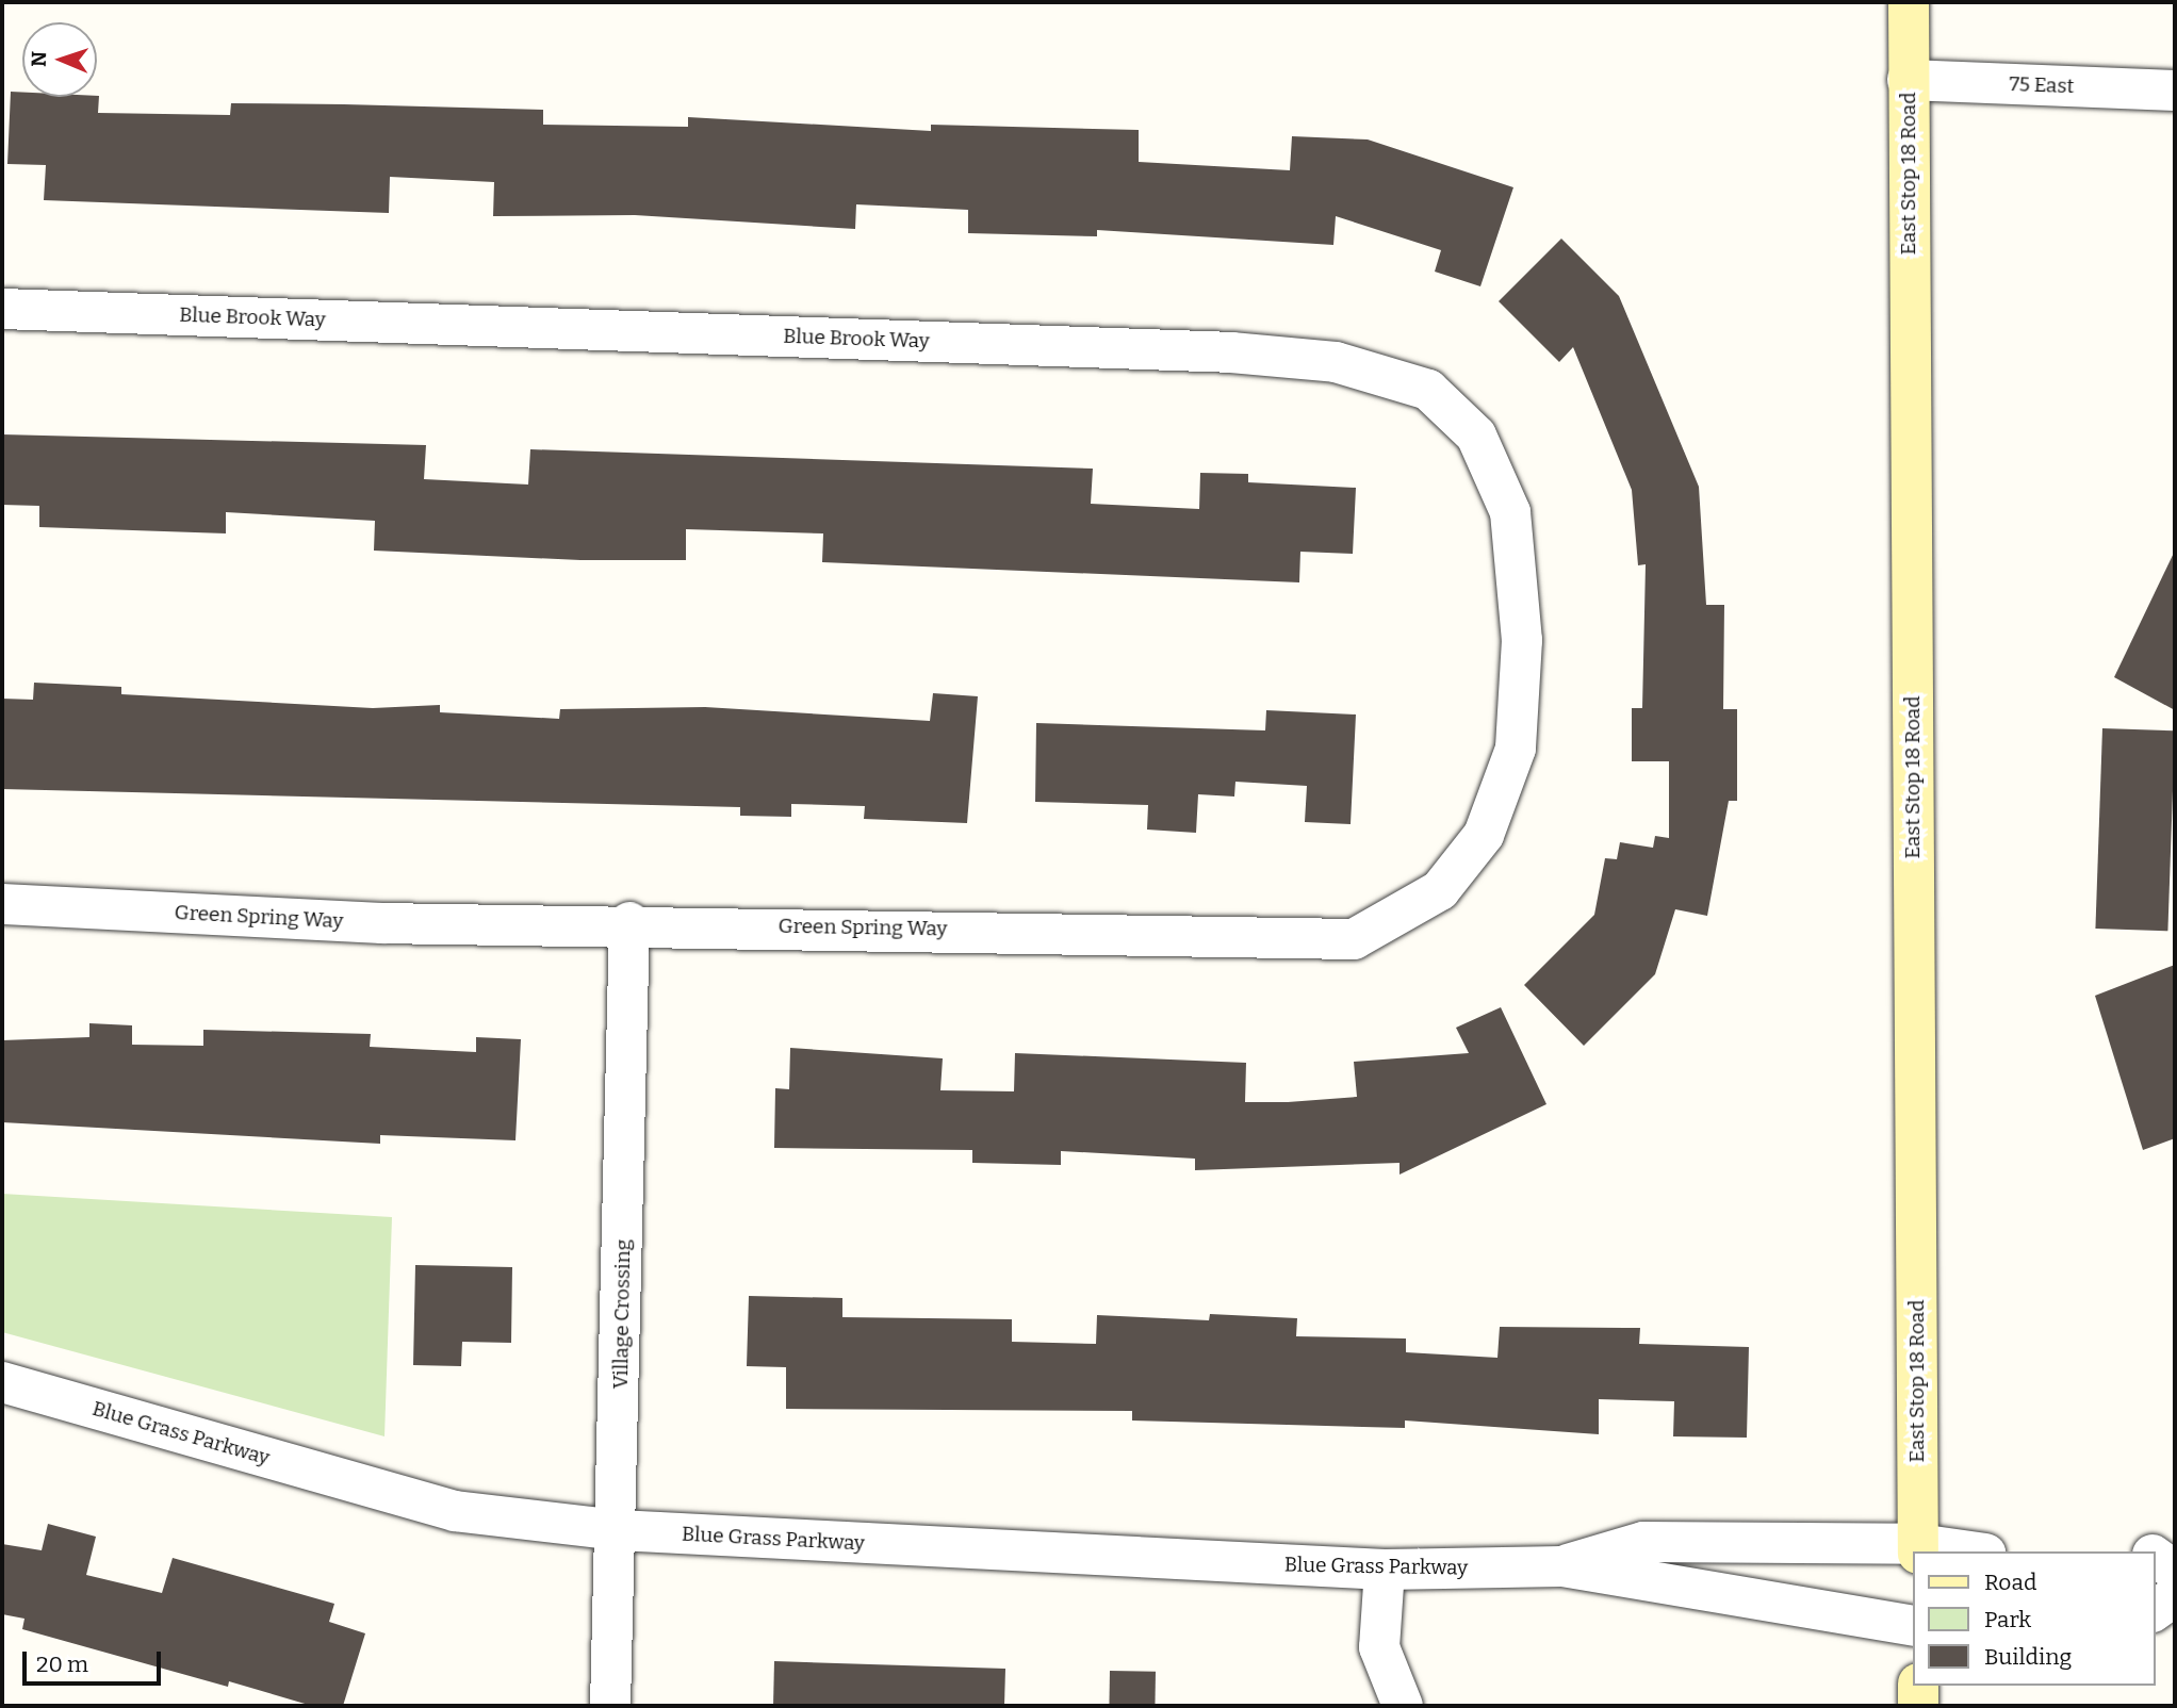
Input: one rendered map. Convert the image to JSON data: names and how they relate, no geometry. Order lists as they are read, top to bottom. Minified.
{"streets":{"street":["75 East","East Stop 18 Road","Blue Brook Way","Green Spring Way","Village Crossing","Blue Grass Parkway"]},"crossings":[["75 East","East Stop 18 Road"],["East Stop 18 Road","Blue Grass Parkway"],["Blue Brook Way","Green Spring Way"],["Green Spring Way","Village Crossing"],["Village Crossing","Blue Grass Parkway"]],"legend":["Road","Park","Building"],"scale_bar":"20 m","north":"left"}
